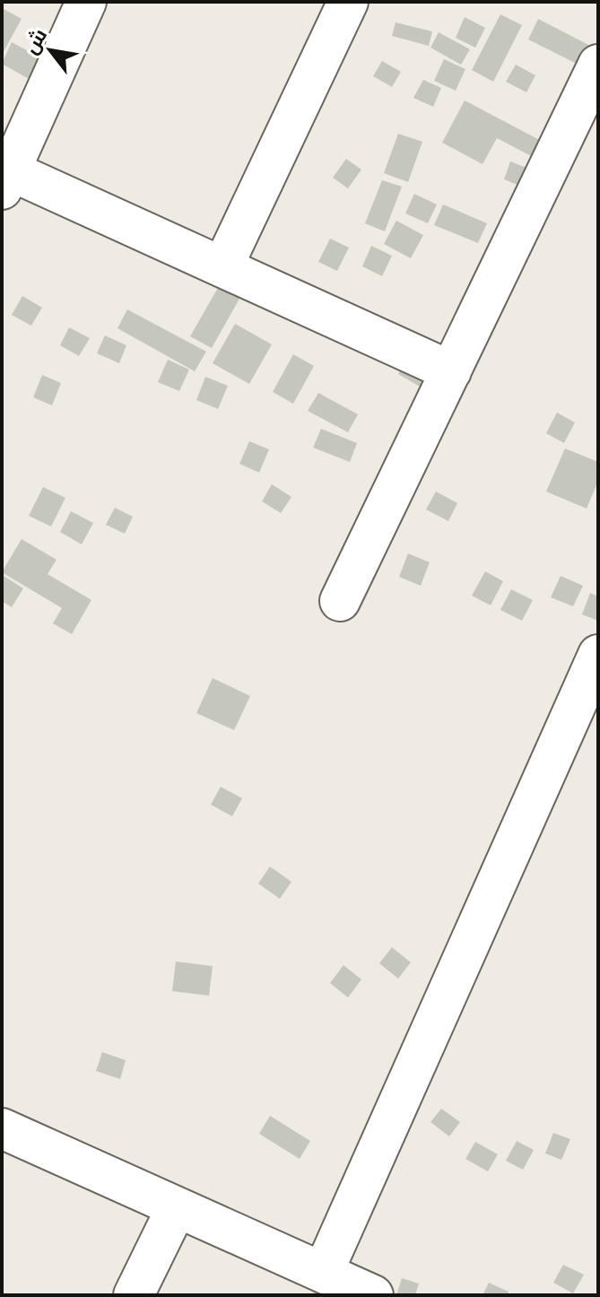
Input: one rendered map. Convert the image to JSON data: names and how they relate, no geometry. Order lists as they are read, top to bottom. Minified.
{"north":"top left"}
